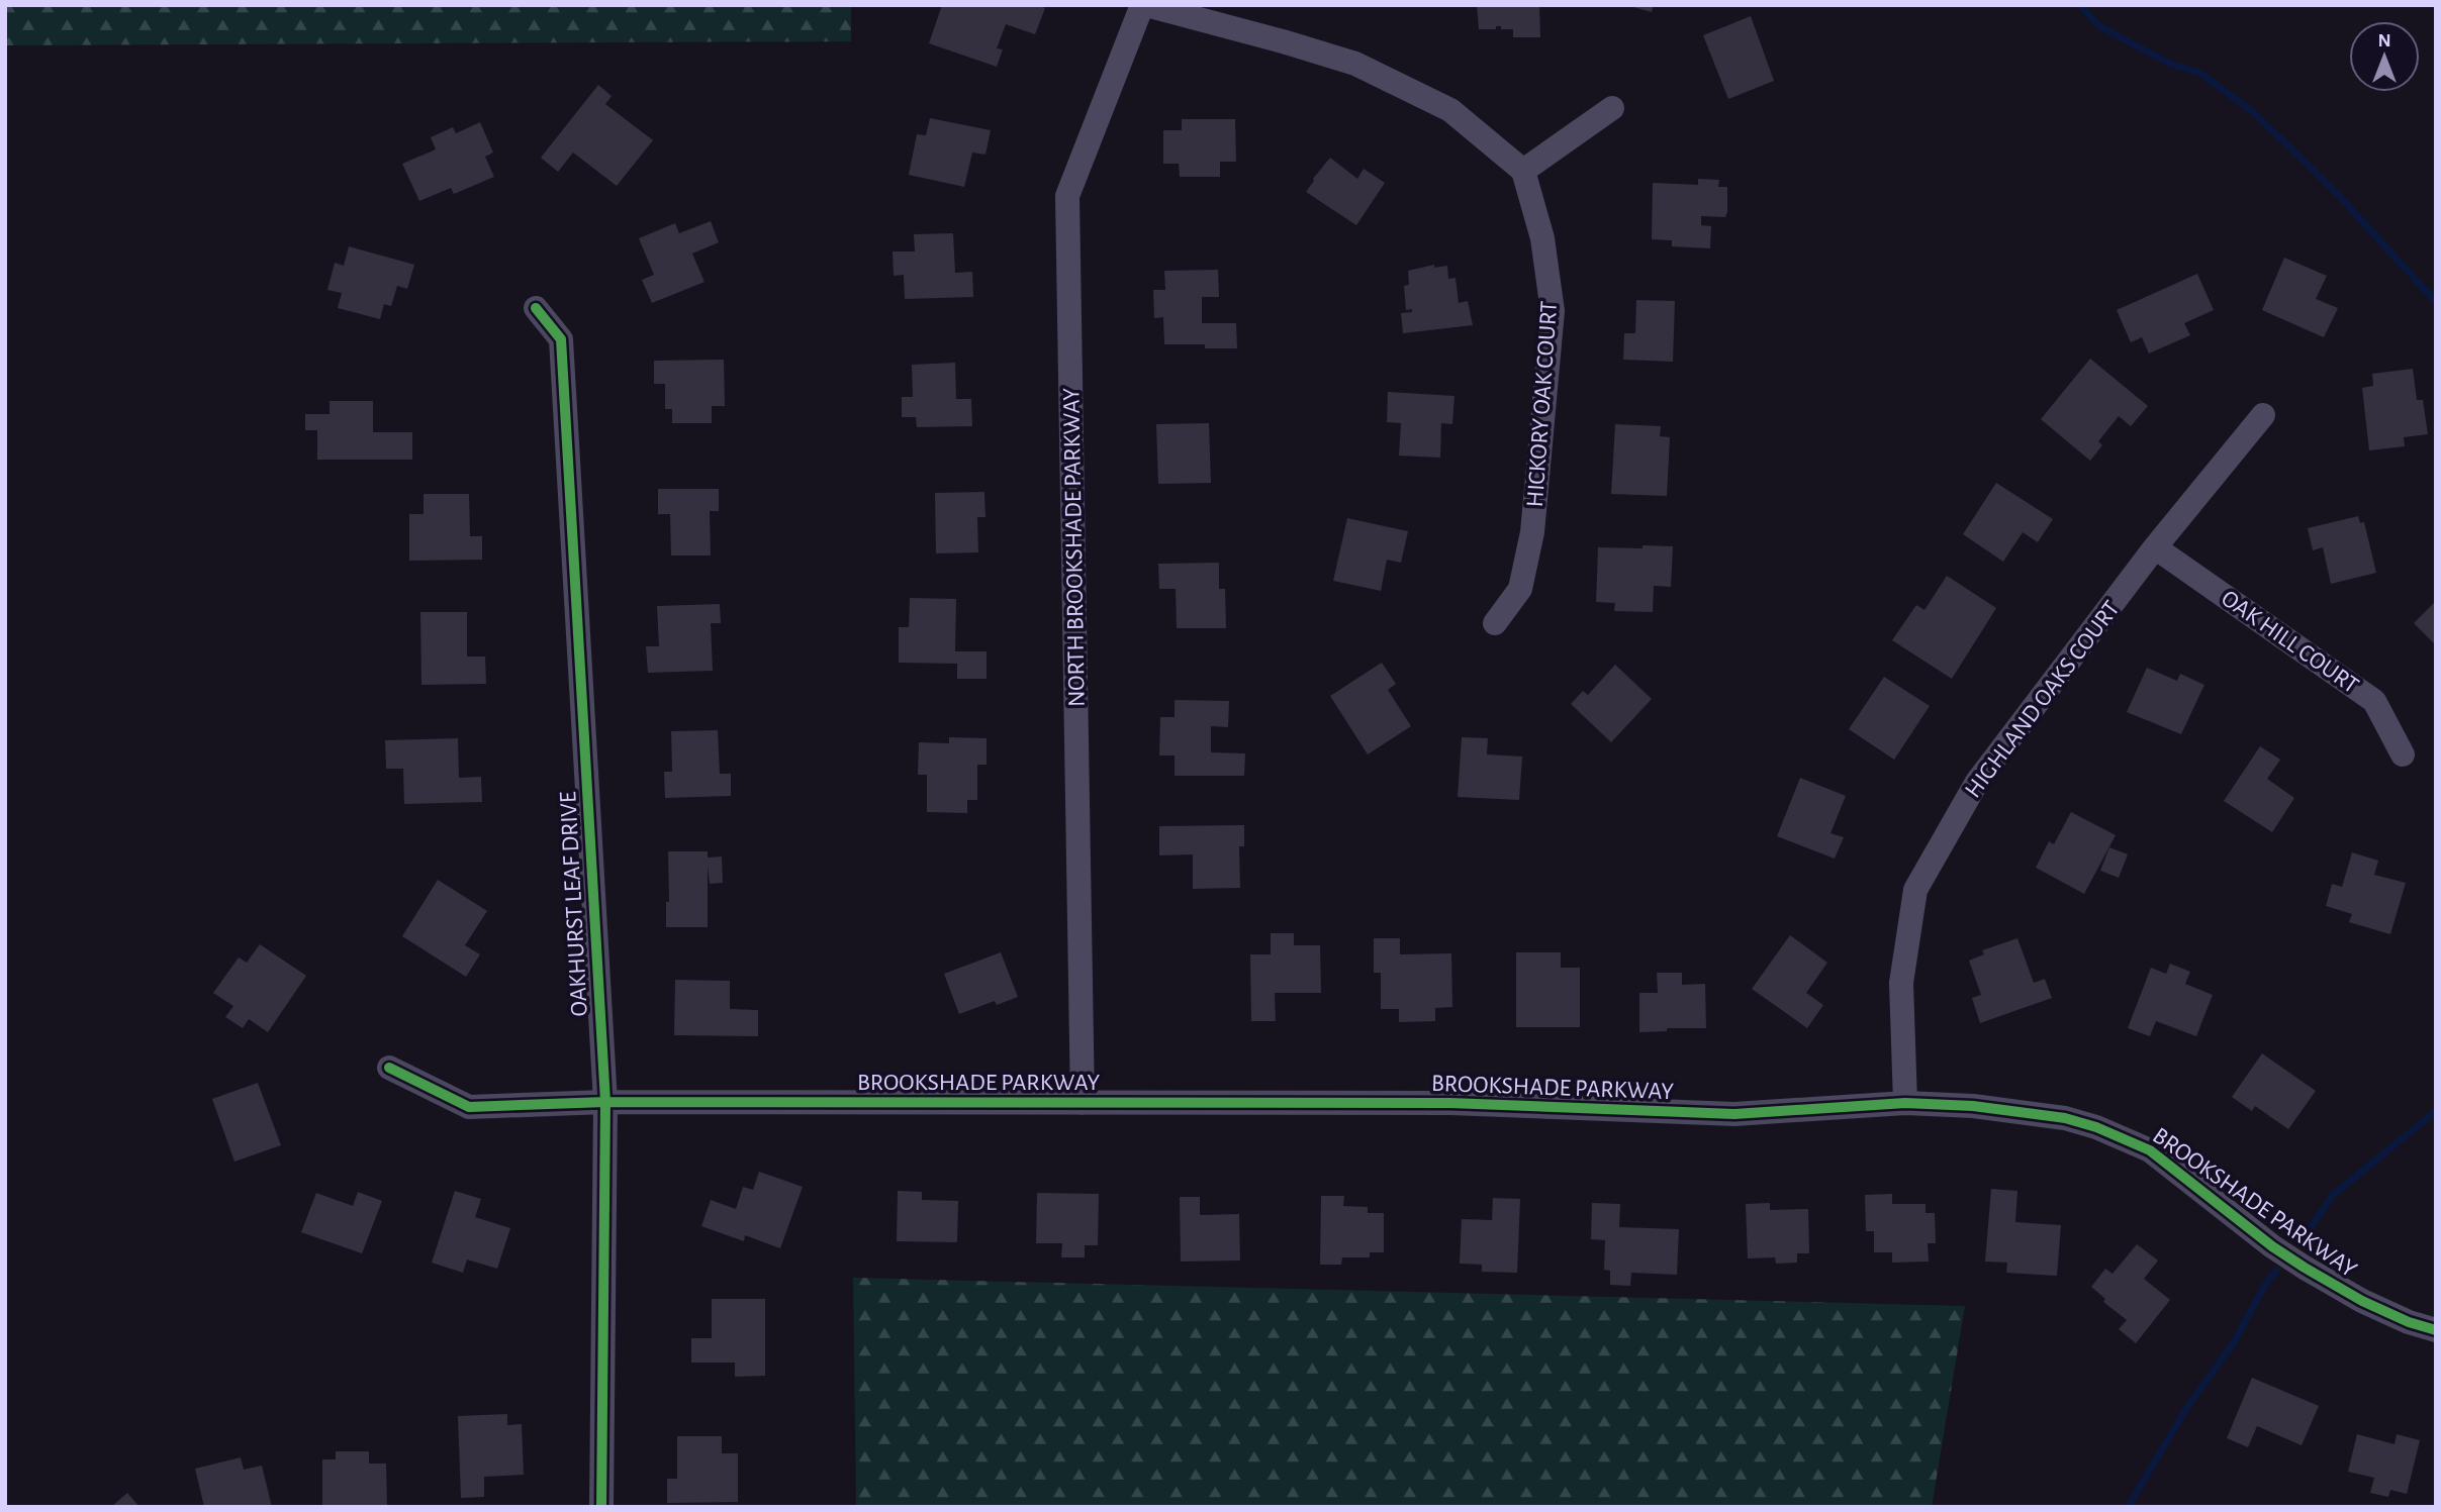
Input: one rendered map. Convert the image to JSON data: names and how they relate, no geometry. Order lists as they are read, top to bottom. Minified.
{"streets":{"street":["HICKORY OAK COURT","NORTH BROOKSHADE PARKWAY","OAK HILL COURT","HIGHLAND OAKS COURT","OAKHURST LEAF DRIVE","BROOKSHADE PARKWAY"]},"crossings":[["NORTH BROOKSHADE PARKWAY","BROOKSHADE PARKWAY"],["OAK HILL COURT","HIGHLAND OAKS COURT"],["HIGHLAND OAKS COURT","BROOKSHADE PARKWAY"],["OAKHURST LEAF DRIVE","BROOKSHADE PARKWAY"]],"north":"top"}
